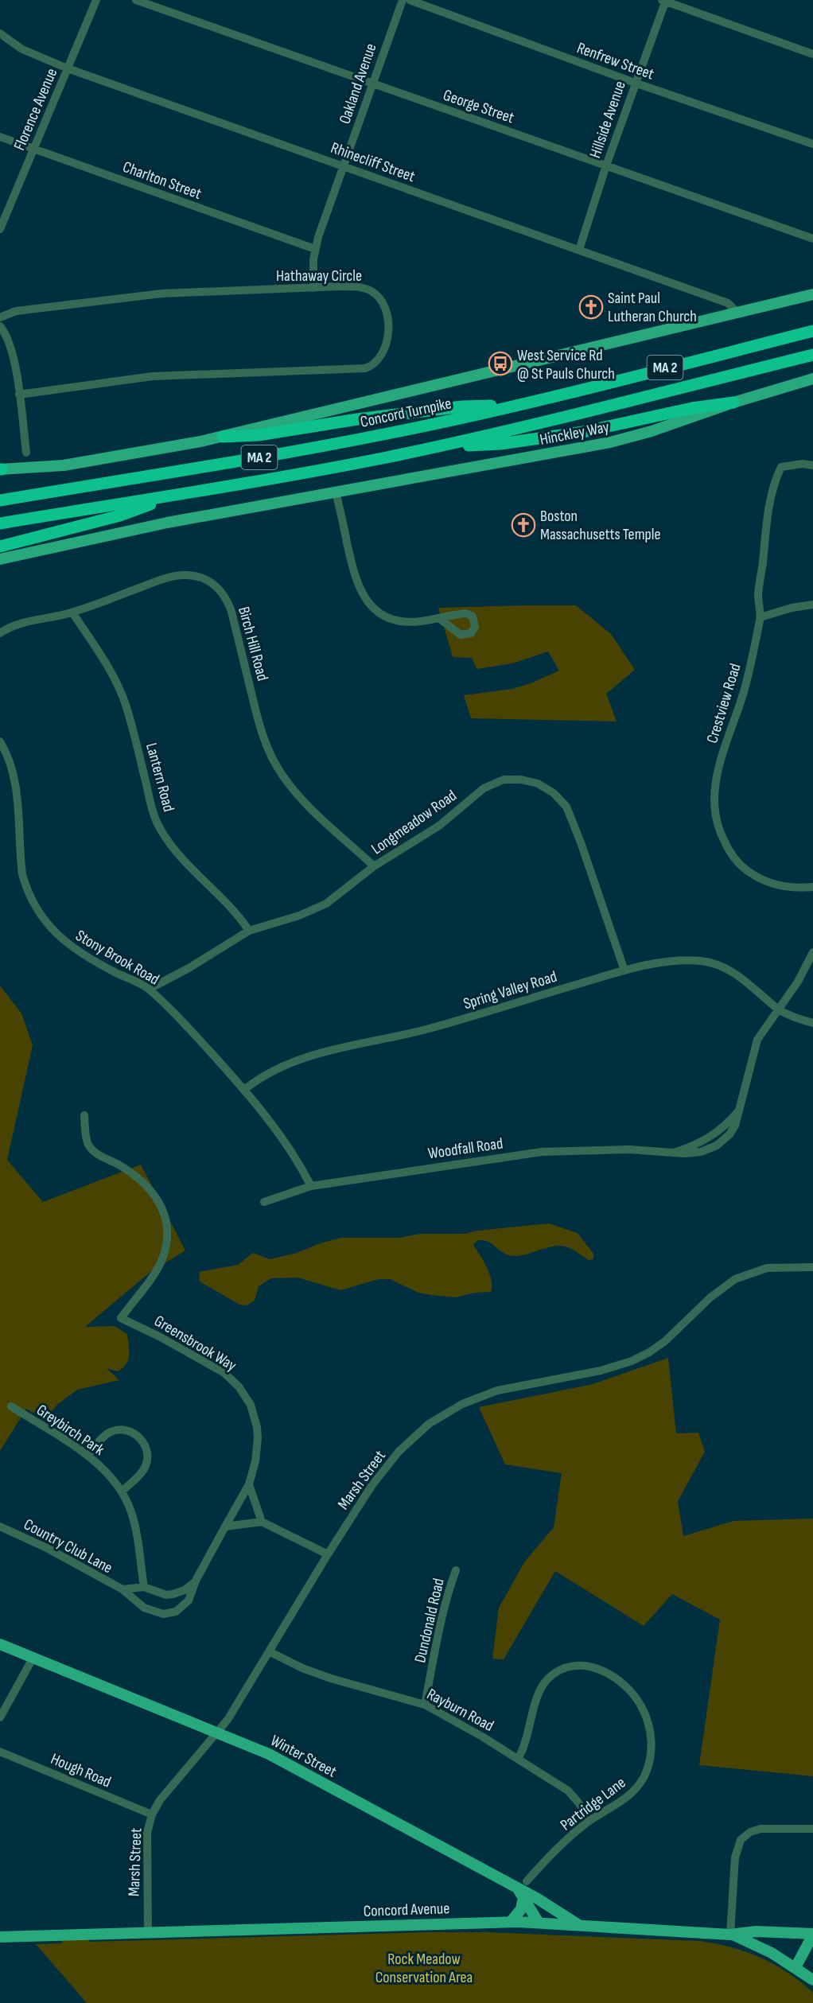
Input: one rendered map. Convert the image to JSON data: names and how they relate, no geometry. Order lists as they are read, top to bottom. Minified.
{"streets":{"highway":["MA 2","Concord Turnpike"],"main road":["Hinckley Way","Winter Street","Concord Avenue"],"street":["Renfrew Street","Oakland Avenue","George Street","Florence Avenue","Hillside Avenue","Rhinecliff Street","Charlton Street","Hathaway Circle","Birch Hill Road","Crestview Road","Lantern Road","Longmeadow Road","Stony Brook Road","Spring Valley Road","Woodfall Road","Greensbrook Way","Greybirch Park","Marsh Street","Country Club Lane","Dundonald Road","Rayburn Road","Hough Road","Partridge Lane"]},"crossings":[["Renfrew Street","Hillside Avenue"],["Oakland Avenue","George Street"],["Oakland Avenue","Rhinecliff Street"],["Oakland Avenue","Charlton Street"],["Oakland Avenue","Hathaway Circle"],["George Street","Hillside Avenue"],["Florence Avenue","Rhinecliff Street"],["Florence Avenue","Charlton Street"],["Hillside Avenue","Rhinecliff Street"],["Rhinecliff Street","Concord Turnpike"],["Birch Hill Road","Lantern Road"],["Birch Hill Road","Longmeadow Road"],["Lantern Road","Longmeadow Road"],["Longmeadow Road","Stony Brook Road"],["Longmeadow Road","Spring Valley Road"],["Stony Brook Road","Spring Valley Road"],["Stony Brook Road","Woodfall Road"],["Spring Valley Road","Woodfall Road"],["Greensbrook Way","Country Club Lane"],["Greybirch Park","Country Club Lane"],["Marsh Street","Rayburn Road"],["Marsh Street","Winter Street"],["Marsh Street","Hough Road"],["Marsh Street","Concord Avenue"],["Dundonald Road","Rayburn Road"],["Rayburn Road","Partridge Lane"],["Winter Street","Concord Avenue"]],"parks":["Rock Meadow Conservation Area"],"places":{"church":["Saint Paul Lutheran Church","Boston Massachusetts Temple"],"bus stop":["West Service Rd @ St Pauls Church"]}}
